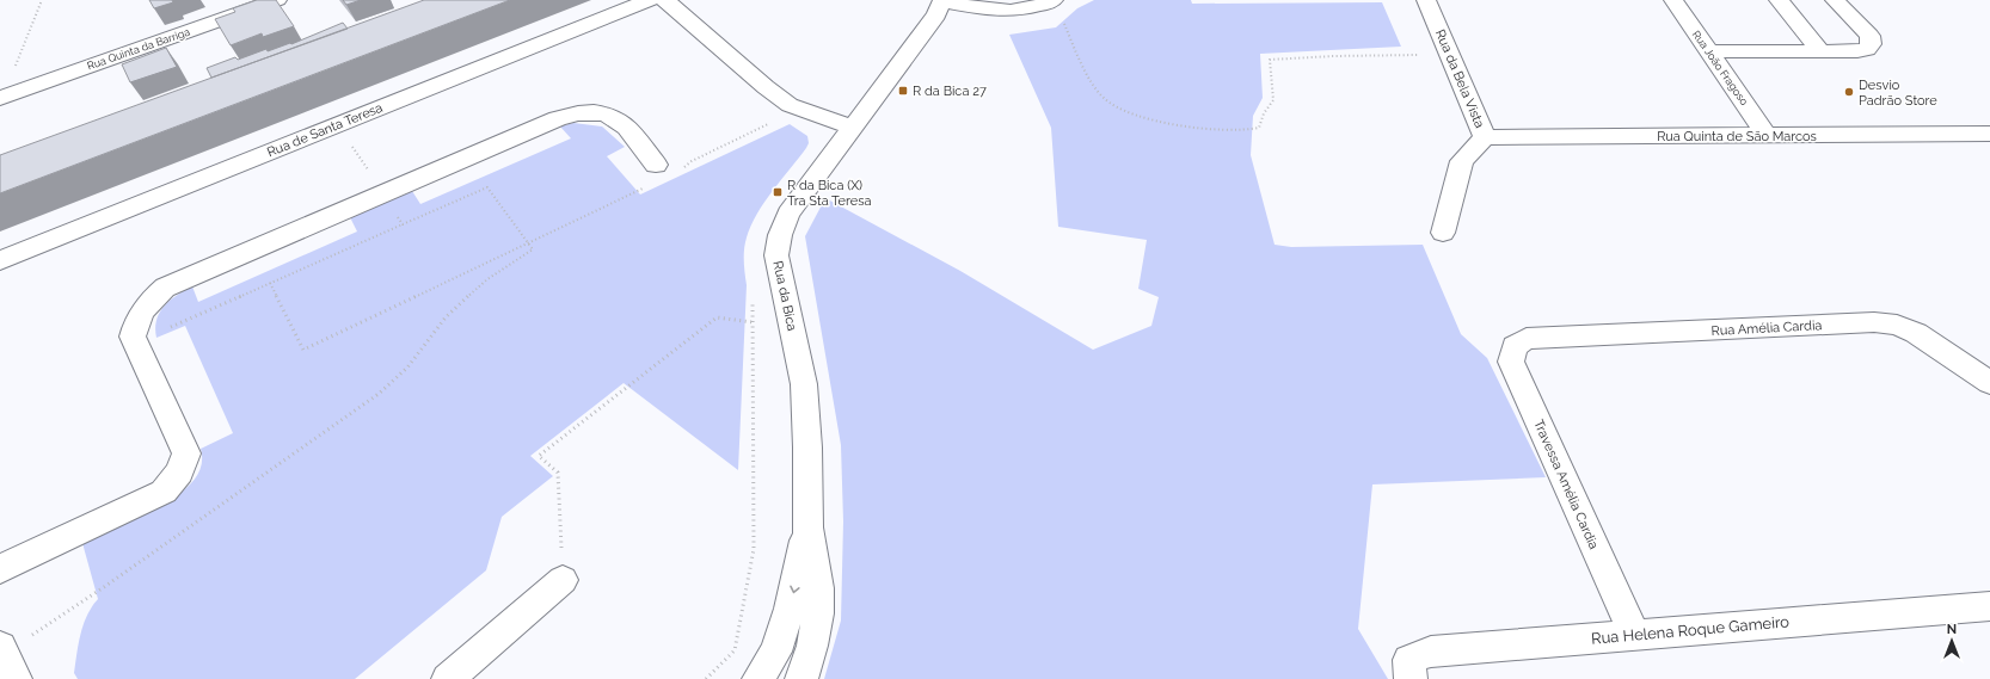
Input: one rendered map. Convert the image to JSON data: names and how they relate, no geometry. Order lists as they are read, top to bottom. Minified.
{"streets":{"street":["Rua Quinta da Barriga","Rua João Fragoso","Rua da Bela Vista","Rua de Santa Teresa","Rua Quinta de São Marcos","Rua da Bica","Rua Amélia Cardia","Travessa Amélia Cardia","Rua Helena Roque Gameiro"]},"crossings":[["Rua João Fragoso","Rua Quinta de São Marcos"],["Rua da Bela Vista","Rua Quinta de São Marcos"],["Rua Amélia Cardia","Travessa Amélia Cardia"],["Travessa Amélia Cardia","Rua Helena Roque Gameiro"]],"places":{"transit":["R da Bica 27","R da Bica (X) Tra Sta Teresa"],"other":["Desvio Padrão Store"]},"north":"top"}
